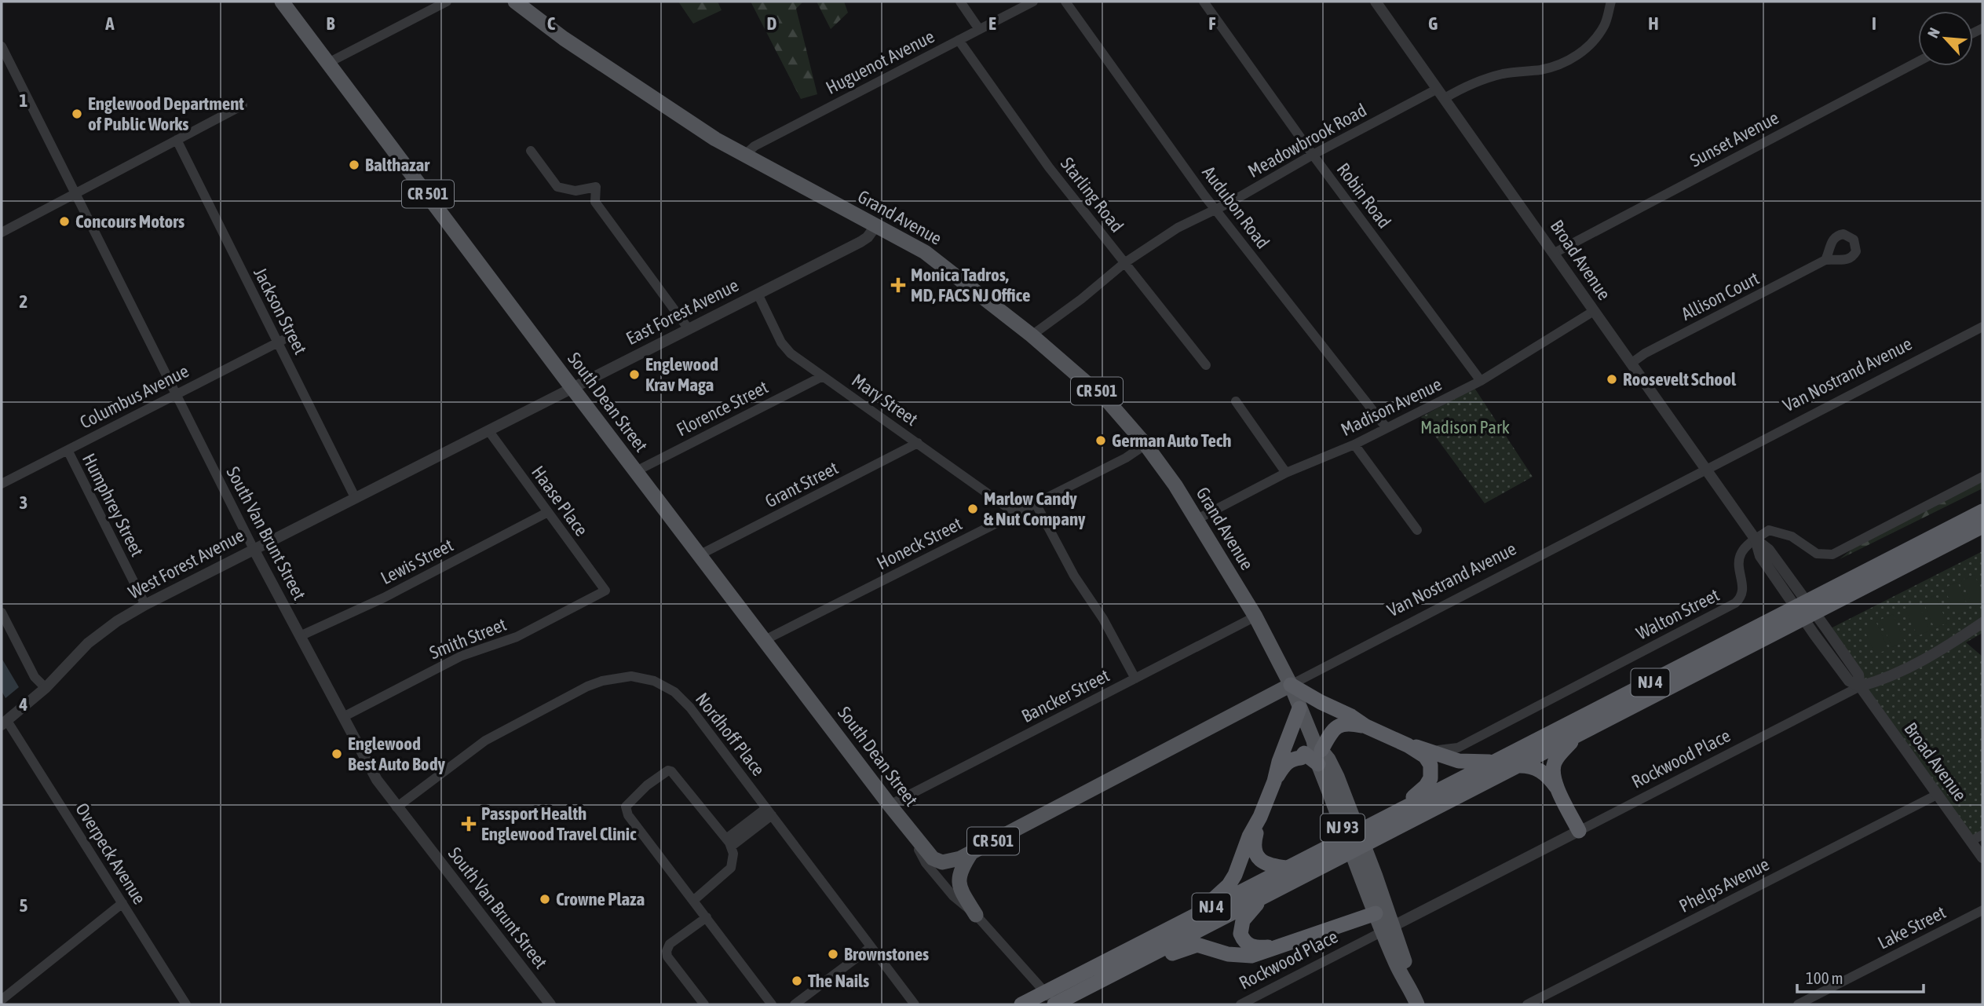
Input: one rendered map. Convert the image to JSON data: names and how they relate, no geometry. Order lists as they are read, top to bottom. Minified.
{"streets":{"highway":["NJ 4"],"main road":["CR 501","Grand Avenue","Van Nostrand Avenue","South Dean Street","NJ 93"],"street":["Huguenot Avenue","Sunset Avenue","Meadowbrook Road","Starling Road","Robin Road","Audubon Road","Broad Avenue","Allison Court","Jackson Street","East Forest Avenue","Columbus Avenue","Mary Street","Madison Avenue","Florence Street","Grant Street","Haase Place","Humphrey Street","South Van Brunt Street","Honeck Street","Lewis Street","West Forest Avenue","Walton Street","Smith Street","Bancker Street","Nordhoff Place","Rockwood Place","Overpeck Avenue","Phelps Avenue","Lake Street"]},"crossings":[["Huguenot Avenue","Starling Road"],["Huguenot Avenue","Grand Avenue"],["Sunset Avenue","Broad Avenue"],["Meadowbrook Road","Starling Road"],["Meadowbrook Road","Robin Road"],["Meadowbrook Road","Audubon Road"],["Meadowbrook Road","Grand Avenue"],["Meadowbrook Road","Broad Avenue"],["Robin Road","Madison Avenue"],["Audubon Road","Madison Avenue"],["Grand Avenue","East Forest Avenue"],["Grand Avenue","Van Nostrand Avenue"],["Grand Avenue","Madison Avenue"],["Grand Avenue","Honeck Street"],["Grand Avenue","Bancker Street"],["Grand Avenue","Rockwood Place"],["Broad Avenue","Allison Court"],["Broad Avenue","Van Nostrand Avenue"],["Broad Avenue","Madison Avenue"],["Broad Avenue","Walton Street"],["Broad Avenue","Rockwood Place"],["Broad Avenue","Phelps Avenue"],["Jackson Street","Columbus Avenue"],["Jackson Street","West Forest Avenue"],["East Forest Avenue","Mary Street"],["East Forest Avenue","South Dean Street"],["East Forest Avenue","West Forest Avenue"],["Van Nostrand Avenue","South Dean Street"],["Columbus Avenue","Humphrey Street"],["Columbus Avenue","South Van Brunt Street"],["Mary Street","Florence Street"],["Mary Street","Grant Street"],["Mary Street","Honeck Street"],["South Dean Street","Florence Street"],["South Dean Street","Grant Street"],["South Dean Street","Honeck Street"],["South Dean Street","NJ 4"],["South Dean Street","Bancker Street"],["Haase Place","Lewis Street"],["Haase Place","West Forest Avenue"],["Haase Place","Smith Street"],["Humphrey Street","West Forest Avenue"],["South Van Brunt Street","Lewis Street"],["South Van Brunt Street","West Forest Avenue"],["South Van Brunt Street","Smith Street"],["South Van Brunt Street","Nordhoff Place"],["West Forest Avenue","Overpeck Avenue"]],"parks":["Madison Park"],"places":{"other":["Englewood Department of Public Works","Balthazar","Concours Motors","Englewood Krav Maga","Roosevelt School","German Auto Tech","Marlow Candy & Nut Company","Englewood Best Auto Body","Crowne Plaza","Brownstones","The Nails"],"health":["Monica Tadros, MD, FACS NJ Office","Passport Health Englewood Travel Clinic"]},"scale_bar":"100 m","north":"top left","grid":{"columns":["A","B","C","D","E","F","G","H","I"],"rows":["1","2","3","4","5"]}}
